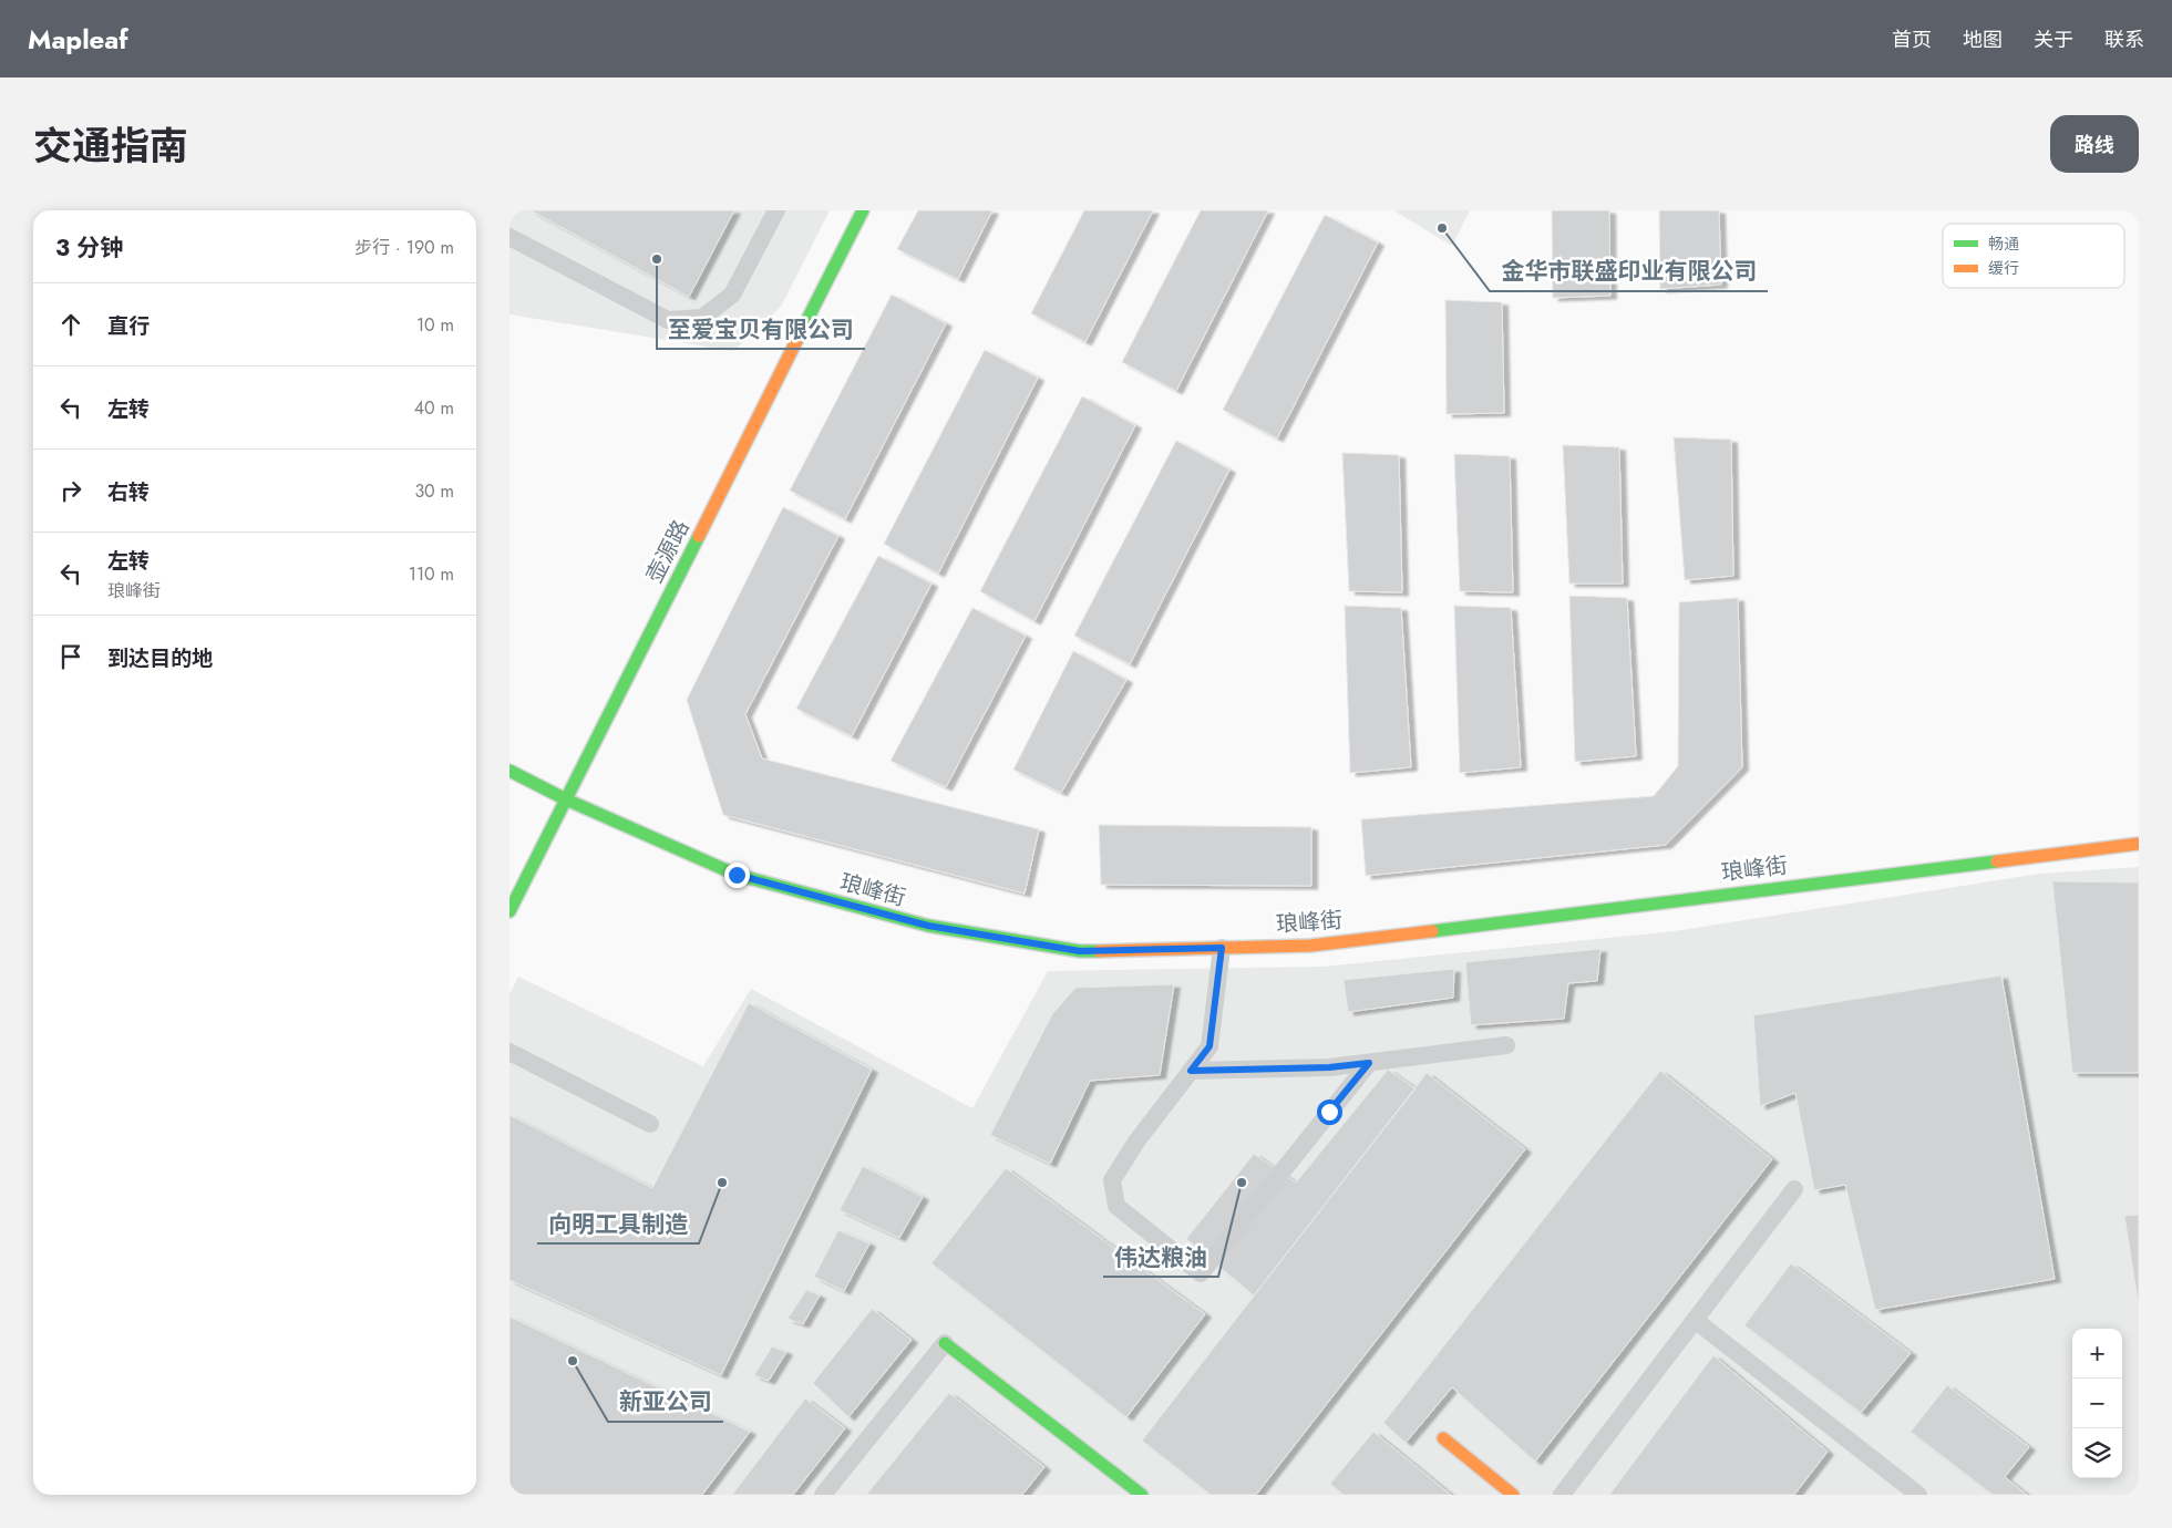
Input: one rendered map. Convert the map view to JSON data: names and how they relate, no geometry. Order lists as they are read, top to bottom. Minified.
{"streets":{"street":["壶源路","琅峰街"]},"crossings":[["壶源路","琅峰街"]],"places":["金华市联盛印业有限公司","至爱宝贝有限公司","向明工具制造","伟达粮油","新亚公司"],"legend":["畅通","缓行"],"page":{"header":"Mapleaf","nav":["首页","地图","关于","联系"],"title":"交通指南","buttons":"路线","heading":["3 分钟","步行 · 190 m"],"list":[["直行","10 m"],["左转","40 m"],["右转","30 m"],["左转","琅峰街","110 m"],"到达目的地"],"map_buttons":["+","−"]}}
